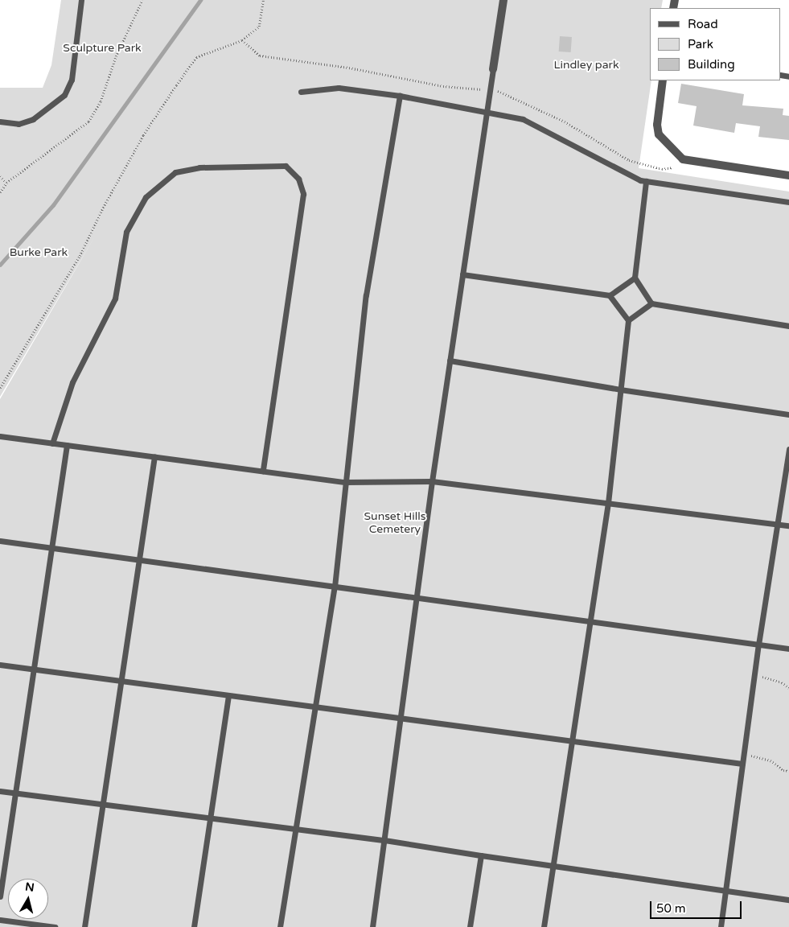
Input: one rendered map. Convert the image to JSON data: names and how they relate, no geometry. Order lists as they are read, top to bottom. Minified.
{"parks":["Sculpture Park","Lindley park","Burke Park","Sunset Hills Cemetery"],"legend":["Road","Park","Building"],"scale_bar":"50 m","north":"top"}
